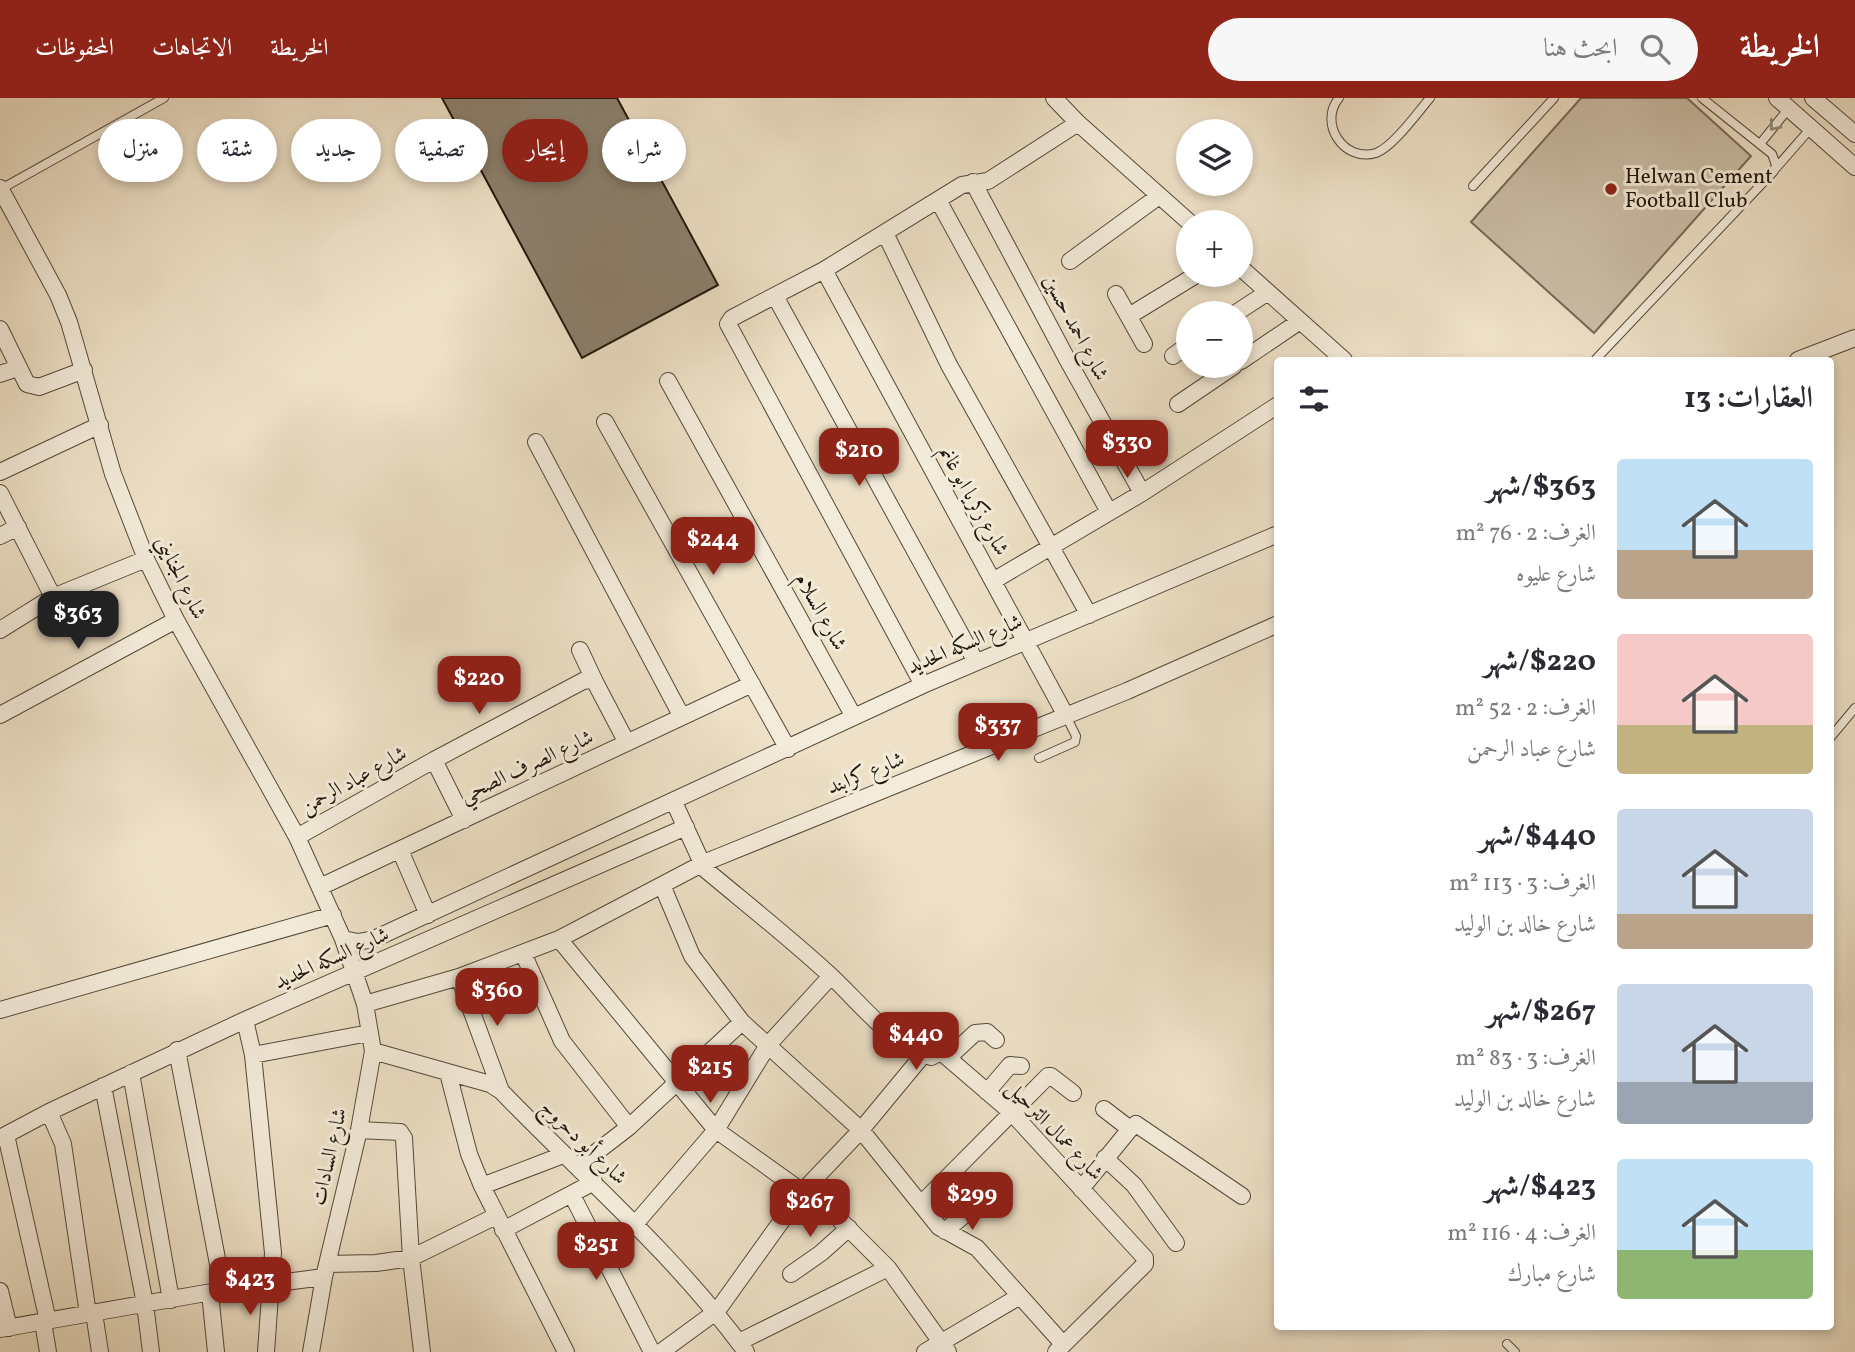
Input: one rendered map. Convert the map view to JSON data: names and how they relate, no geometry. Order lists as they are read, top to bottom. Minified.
{"streets":{"street":["شارع احمد حسين","شارع زكريا ابو غانم","شارع الجنايني","شارع السلام","شارع السكه الحديد","شارع الصرف الصحي","شارع كرابند","شارع عباد الرحمن","شارع عمال الترحيل","شارع أبو دحروج","شارع السادات"]},"crossings":[["شارع زكريا ابو غانم","شارع السكه الحديد"],["شارع زكريا ابو غانم","شارع كرابند"],["شارع الجنايني","شارع السكه الحديد"],["شارع الجنايني","شارع الصرف الصحي"],["شارع الجنايني","شارع عباد الرحمن"],["شارع الجنايني","شارع السادات"],["شارع السلام","شارع السكه الحديد"],["شارع السكه الحديد","شارع السادات"],["شارع أبو دحروج","شارع السادات"]],"places":["Helwan Cement Football Club"],"page":{"header":"الخريطة","search":"ابحث هنا","nav":["الخريطة","الاتجاهات","المحفوظات"],"map_buttons":["+","−"],"chip":["شراء","إيجار","تصفية","جديد","شقة","منزل"],"heading":"العقارات: 13","price":["$330","$210","$244","$363","$220","$337","$360","$440","$215","$299","$267","$251","$423"],"list":[{"name":"$363/شهر","note":"الغرف: 2 · 76 m² · شارع عليوه"},{"name":"$220/شهر","note":"الغرف: 2 · 52 m² · شارع عباد الرحمن"},{"name":"$440/شهر","note":"الغرف: 3 · 113 m² · شارع خالد بن الوليد"},{"name":"$267/شهر","note":"الغرف: 3 · 83 m² · شارع خالد بن الوليد"},{"name":"$423/شهر","note":"الغرف: 4 · 116 m² · شارع مبارك"}]}}
